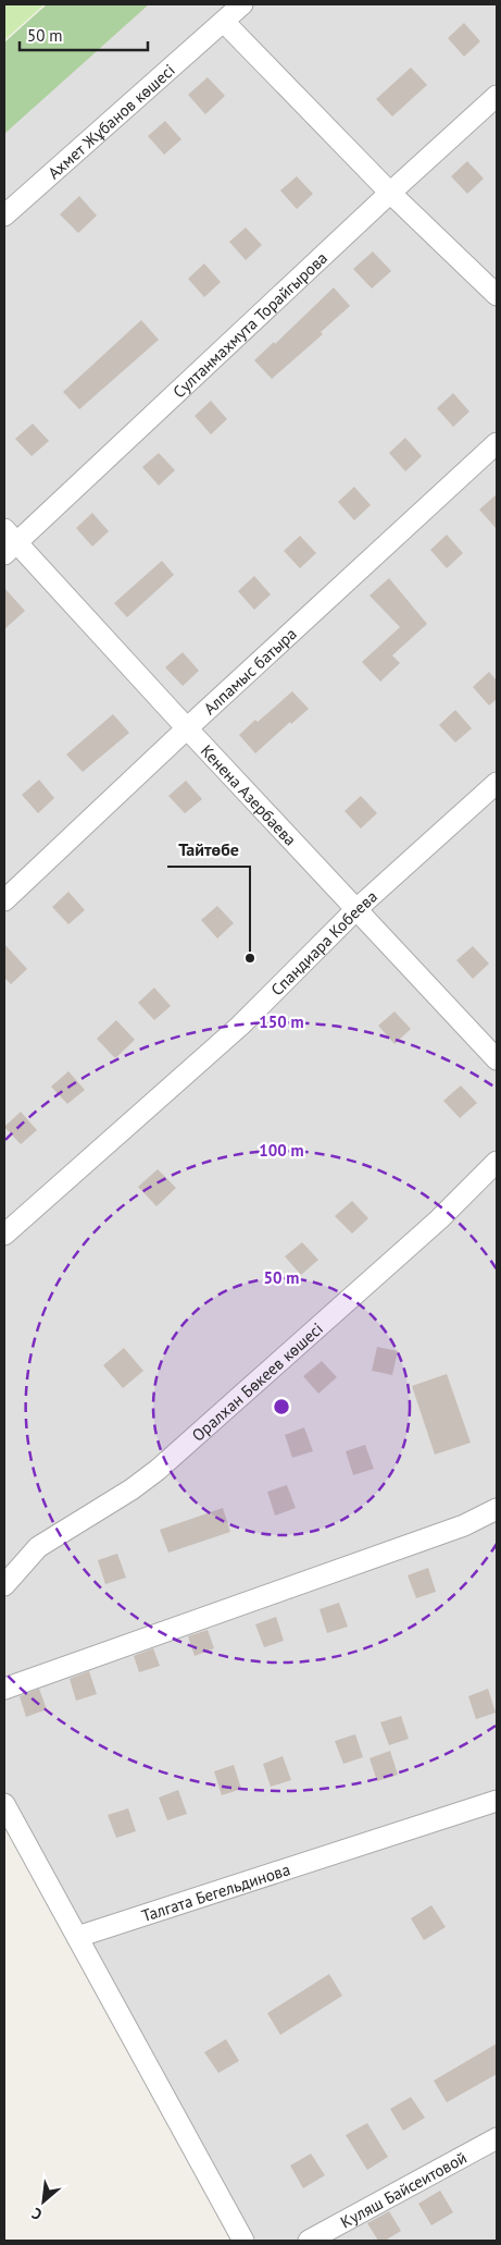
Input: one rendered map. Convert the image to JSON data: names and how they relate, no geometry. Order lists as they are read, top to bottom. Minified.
{"streets":{"street":["Ахмет Жұбанов көшесі","Султанмахмута Торайгырова","Алпамыс батыра","Кенена Азербаева","Спандиара Кобеева","Оралхан Бөкеев көшесі","Талгата Бегельдинова","Куляш Байсеитовой"]},"crossings":[["Султанмахмута Торайгырова","Кенена Азербаева"],["Алпамыс батыра","Кенена Азербаева"],["Кенена Азербаева","Спандиара Кобеева"]],"places":["Тайтөбе"],"scale_bar":"50 m","north":"bottom left","rings":["150 m","100 m","50 m"]}
